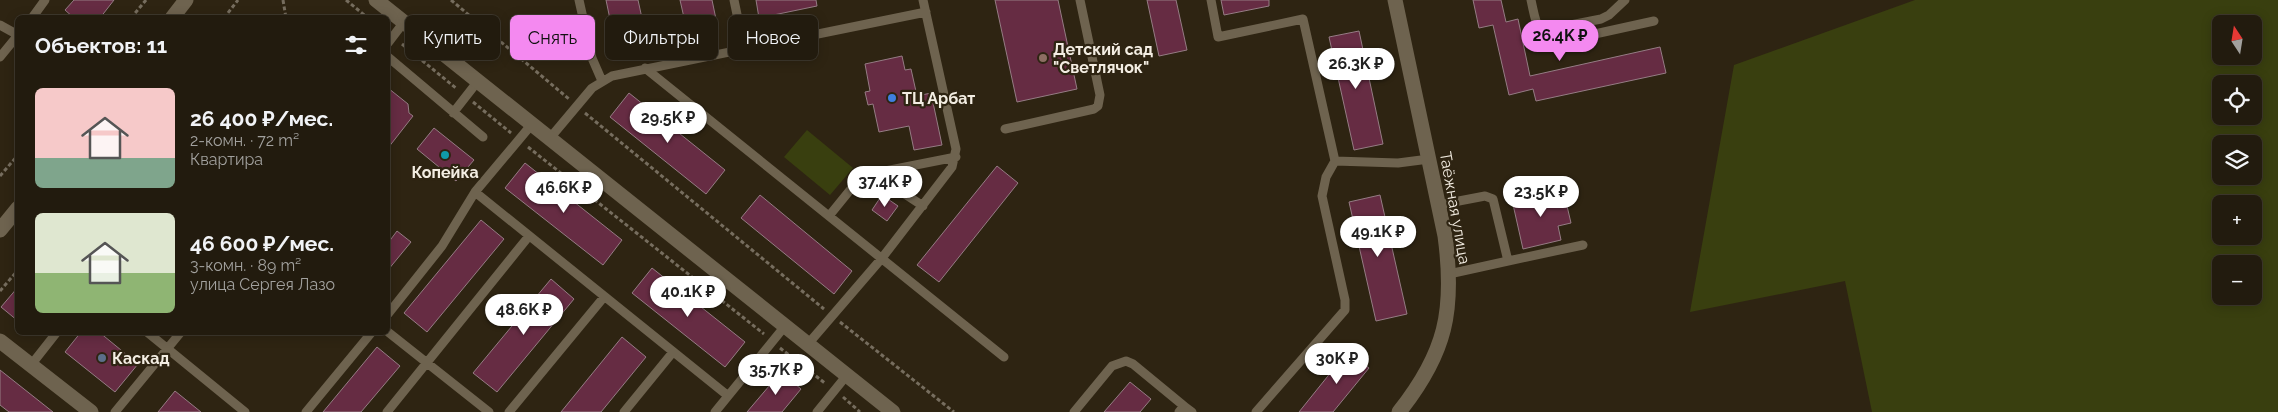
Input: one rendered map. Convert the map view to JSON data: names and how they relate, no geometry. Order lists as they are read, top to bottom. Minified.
{"streets":{"street":["Таёжная улица"]},"places":["Детский сад \"Светлячок\"","ТЦ Арбат","Копейка","Каскад"],"north":"top","page":{"map_buttons":["+","−"],"chip":["Купить","Снять","Фильтры","Новое"],"heading":"Объектов: 11","price":["26.4K ₽","26.3K ₽","29.5K ₽","37.4K ₽","46.6K ₽","23.5K ₽","49.1K ₽","40.1K ₽","48.6K ₽","30K ₽","35.7K ₽"],"list":[{"name":"26 400 ₽/мес.","note":"2-комн. · 72 m² · Квартира"},{"name":"46 600 ₽/мес.","note":"3-комн. · 89 m² · улица Сергея Лазо"}]}}
